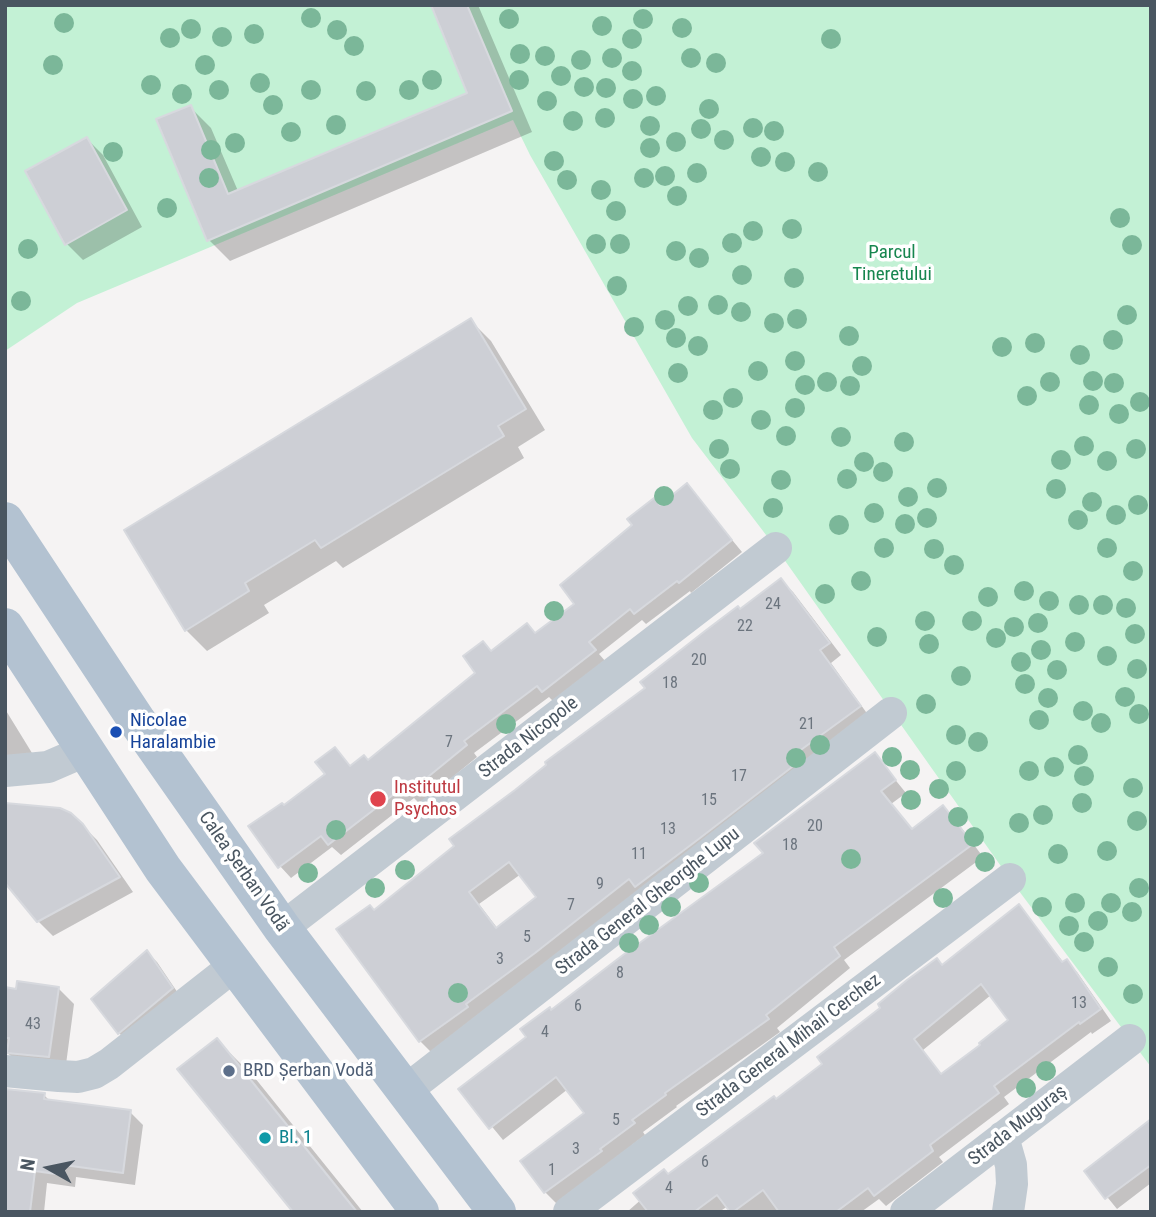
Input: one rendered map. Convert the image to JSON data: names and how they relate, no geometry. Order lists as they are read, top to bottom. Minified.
{"streets":{"main road":["Calea Șerban Vodă"],"street":["Strada Nicopole","Strada General Gheorghe Lupu","Strada General Mihail Cerchez","Strada Muguraș"]},"crossings":[["Strada Nicopole","Calea Șerban Vodă"],["Calea Șerban Vodă","Strada General Gheorghe Lupu"]],"parks":["Parcul Tineretului"],"places":["Nicolae Haralambie","Institutul Psychos","BRD Șerban Vodă","Bl. 1"],"house_numbers":["24","22","20","18","21","7","17","15","20","13","18","11","9","7","5","3","8","13","6","43","4","5","3","6","1","4"],"north":"left"}
